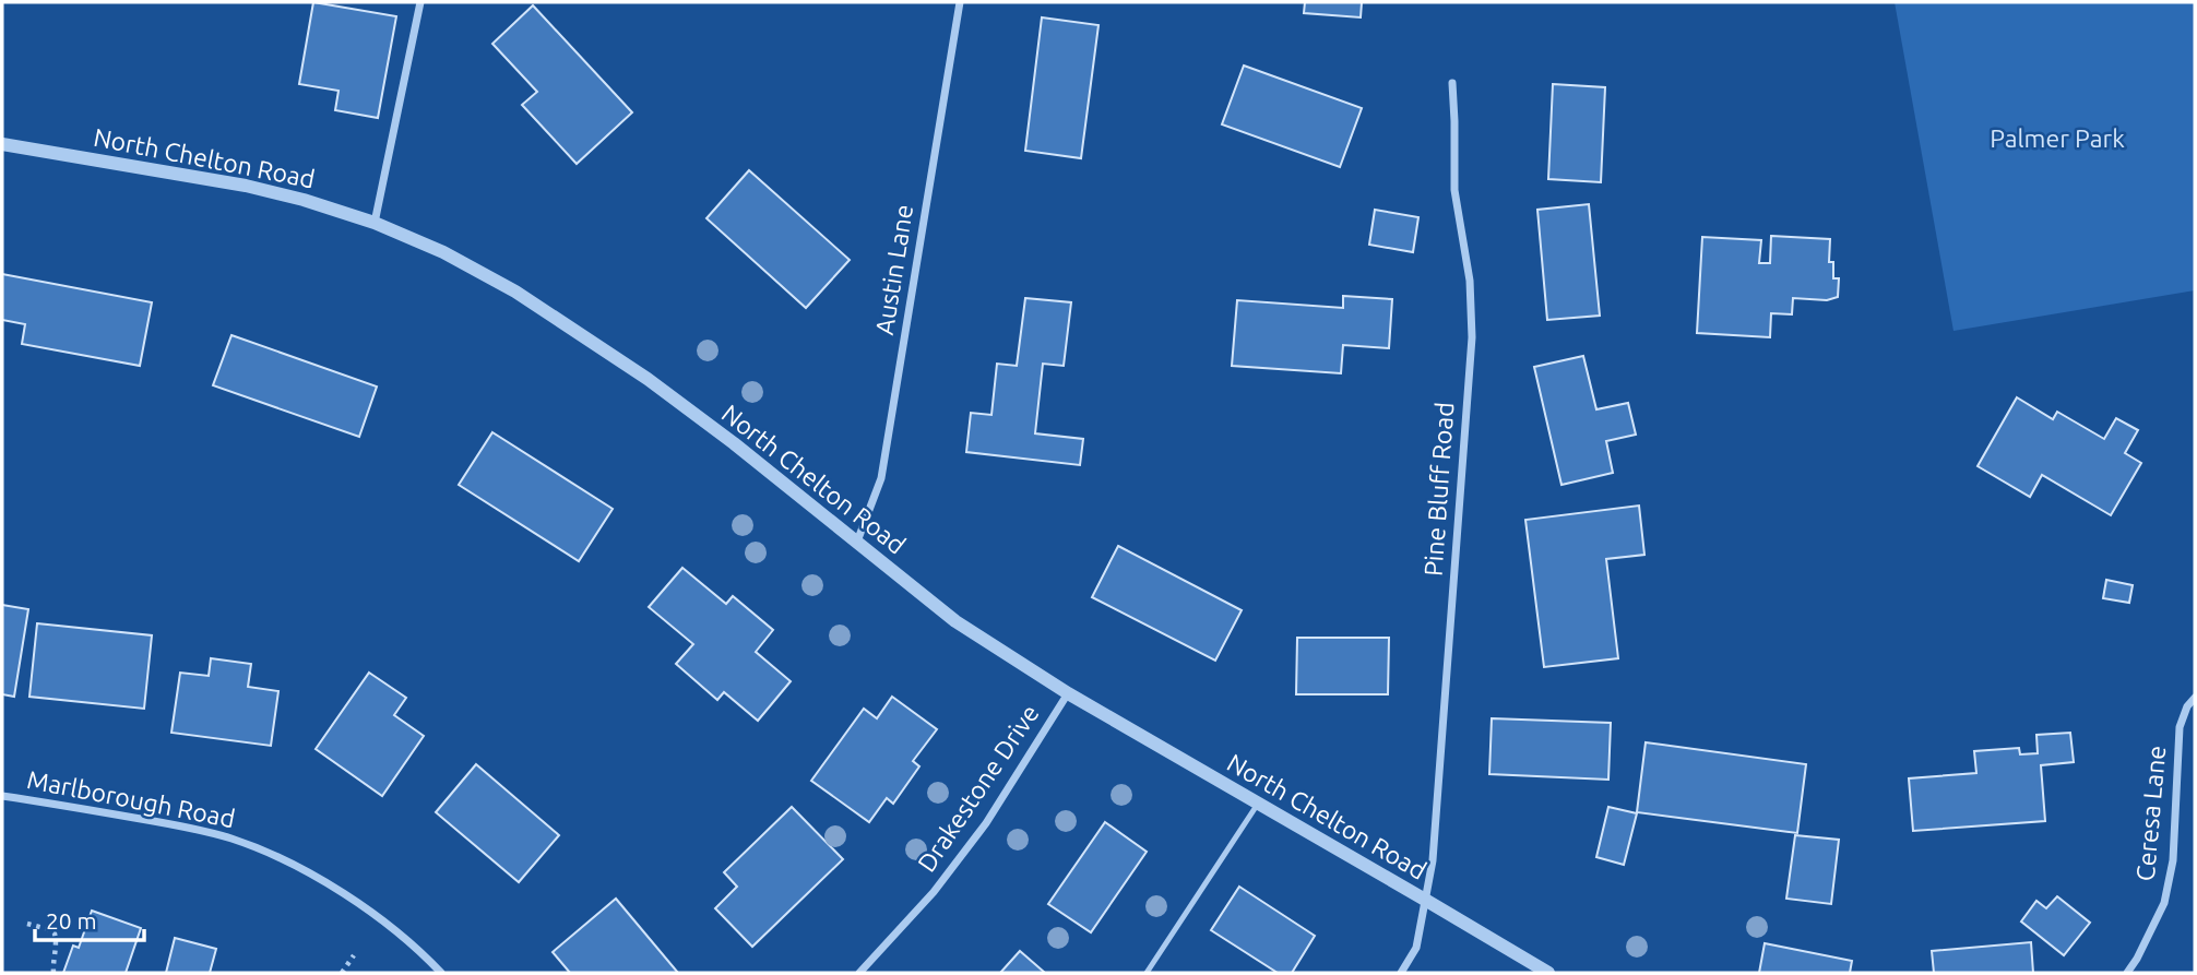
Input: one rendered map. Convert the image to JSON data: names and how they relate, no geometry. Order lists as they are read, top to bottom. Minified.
{"streets":{"street":["North Chelton Road","Austin Lane","Pine Bluff Road","Drakestone Drive","Marlborough Road","Ceresa Lane"]},"crossings":[["North Chelton Road","Austin Lane"],["North Chelton Road","Pine Bluff Road"],["North Chelton Road","Drakestone Drive"]],"parks":["Palmer Park"],"scale_bar":"20 m"}
